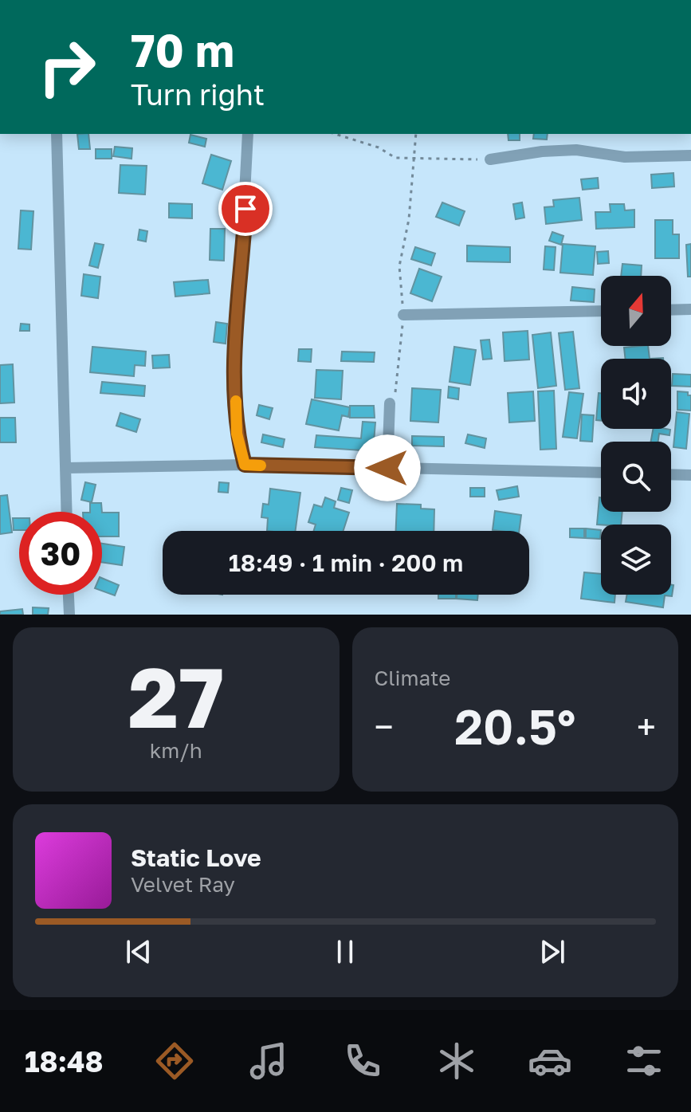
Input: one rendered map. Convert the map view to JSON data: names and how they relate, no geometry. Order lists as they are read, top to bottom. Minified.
{"north":"top","page":{"turn":["70 m","Turn right"],"limit":"30","trip":"18:49 · 1 min · 200 m","tile":[["27","km/h"],"Climate"],"heat":["−","20.5°","+"],"song":["Static Love","Velvet Ray"],"tabs":"18:48"}}
